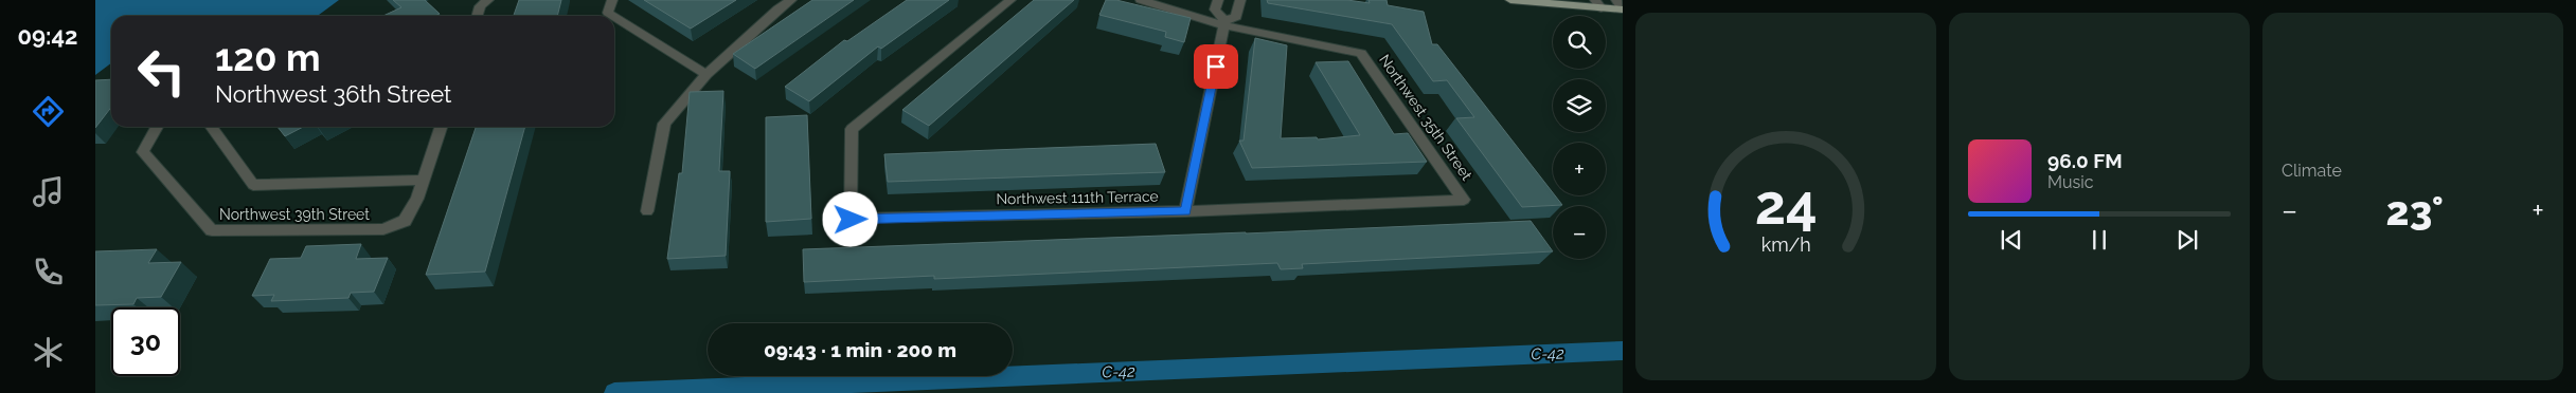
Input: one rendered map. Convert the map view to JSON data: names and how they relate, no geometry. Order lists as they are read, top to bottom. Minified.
{"streets":{"street":["Northwest 35th Street","Northwest 111th Terrace","Northwest 39th Street"]},"crossings":[["Northwest 35th Street","Northwest 111th Terrace"]],"water":["C-42"],"page":{"tabs":"09:42","tile":"Climate","map_buttons":["+","−"],"turn":["120 m","Northwest 36th Street"],"song":["96.0 FM","Music"],"heat":["−","23°","+"],"limit":"30","trip":"09:43 · 1 min · 200 m","gauge":["24","km/h"]}}
